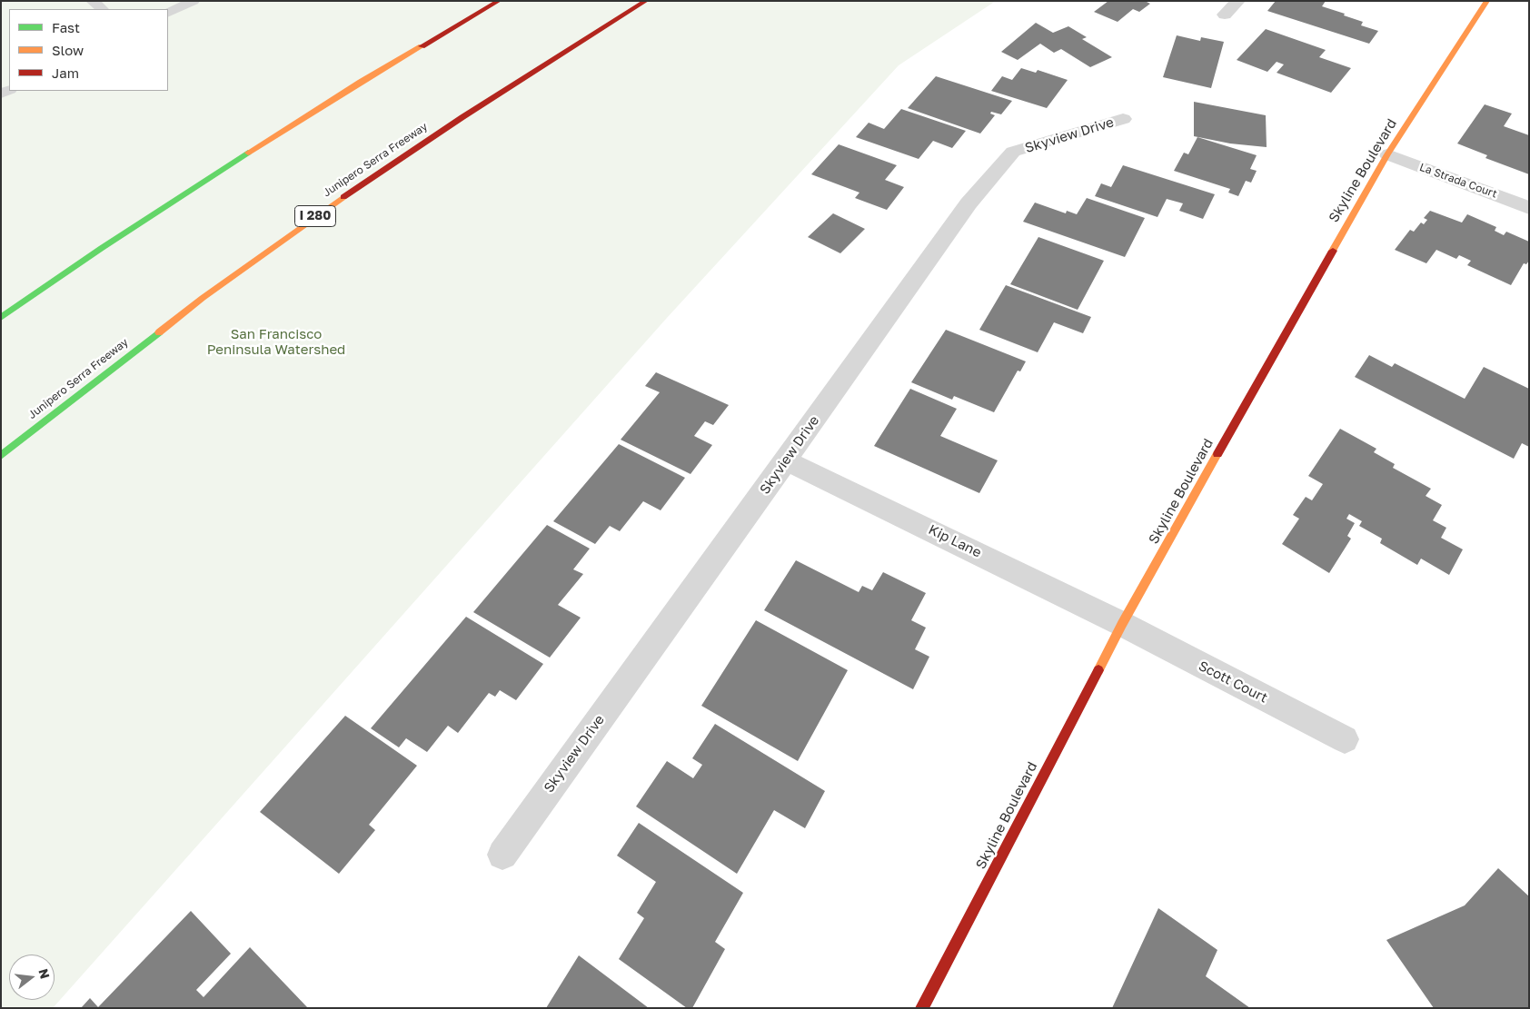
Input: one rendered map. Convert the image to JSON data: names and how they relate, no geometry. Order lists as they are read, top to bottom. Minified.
{"streets":{"main road":["Junipero Serra Freeway","Skyline Boulevard","I 280"],"street":["Skyview Drive","La Strada Court","Kip Lane","Scott Court"]},"crossings":[["Skyview Drive","Kip Lane"],["Skyline Boulevard","La Strada Court"],["Skyline Boulevard","Kip Lane"],["Skyline Boulevard","Scott Court"],["Kip Lane","Scott Court"]],"parks":["San Francisco Peninsula Watershed"],"legend":["Fast","Slow","Jam"],"north":"right"}
